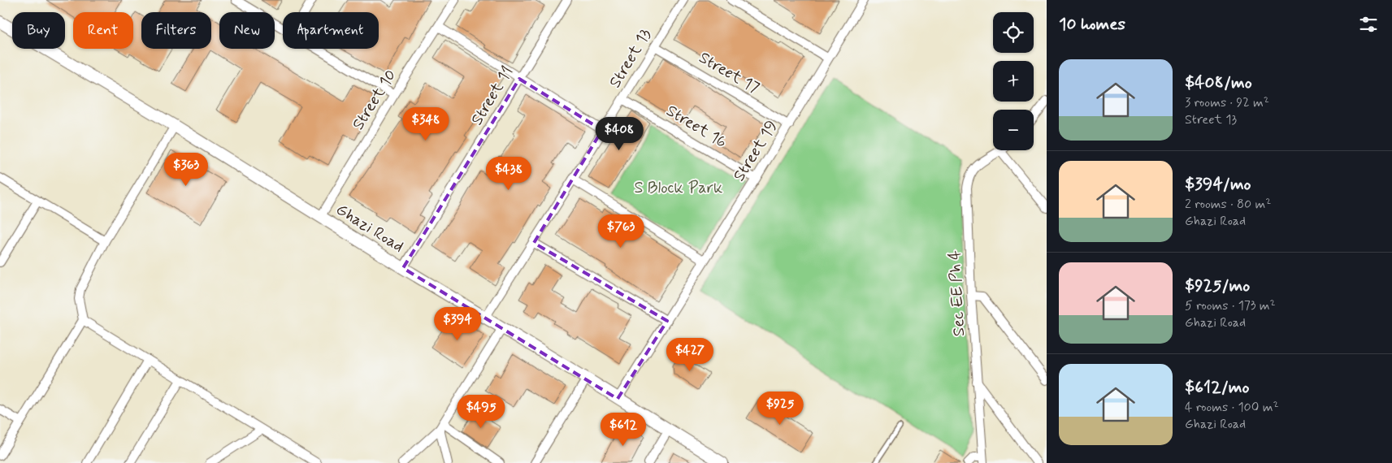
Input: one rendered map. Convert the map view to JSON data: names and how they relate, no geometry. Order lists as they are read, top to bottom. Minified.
{"streets":{"main road":["Ghazi Road"],"street":["Street 13","Street 17","Street 11","Street 10","Street 16","Street 19","Sec EE Ph 4"]},"crossings":[["Street 13","Street 17"],["Street 13","Street 16"],["Street 13","Ghazi Road"],["Street 17","Street 19"],["Street 11","Ghazi Road"],["Street 10","Ghazi Road"],["Street 16","Street 19"],["Street 19","Ghazi Road"]],"parks":["S Block Park"],"page":{"heading":"10 homes","map_buttons":["+","−"],"chip":["Buy","Rent","Filters","New","Apartment"],"list":[{"name":"$408/mo","note":"3 rooms · 92 m² · Street 13"},{"name":"$394/mo","note":"2 rooms · 80 m² · Ghazi Road"},{"name":"$925/mo","note":"5 rooms · 173 m² · Ghazi Road"},{"name":"$612/mo","note":"4 rooms · 100 m² · Ghazi Road"}],"price":["$348","$408","$363","$438","$763","$394","$427","$925","$495","$612"]}}
